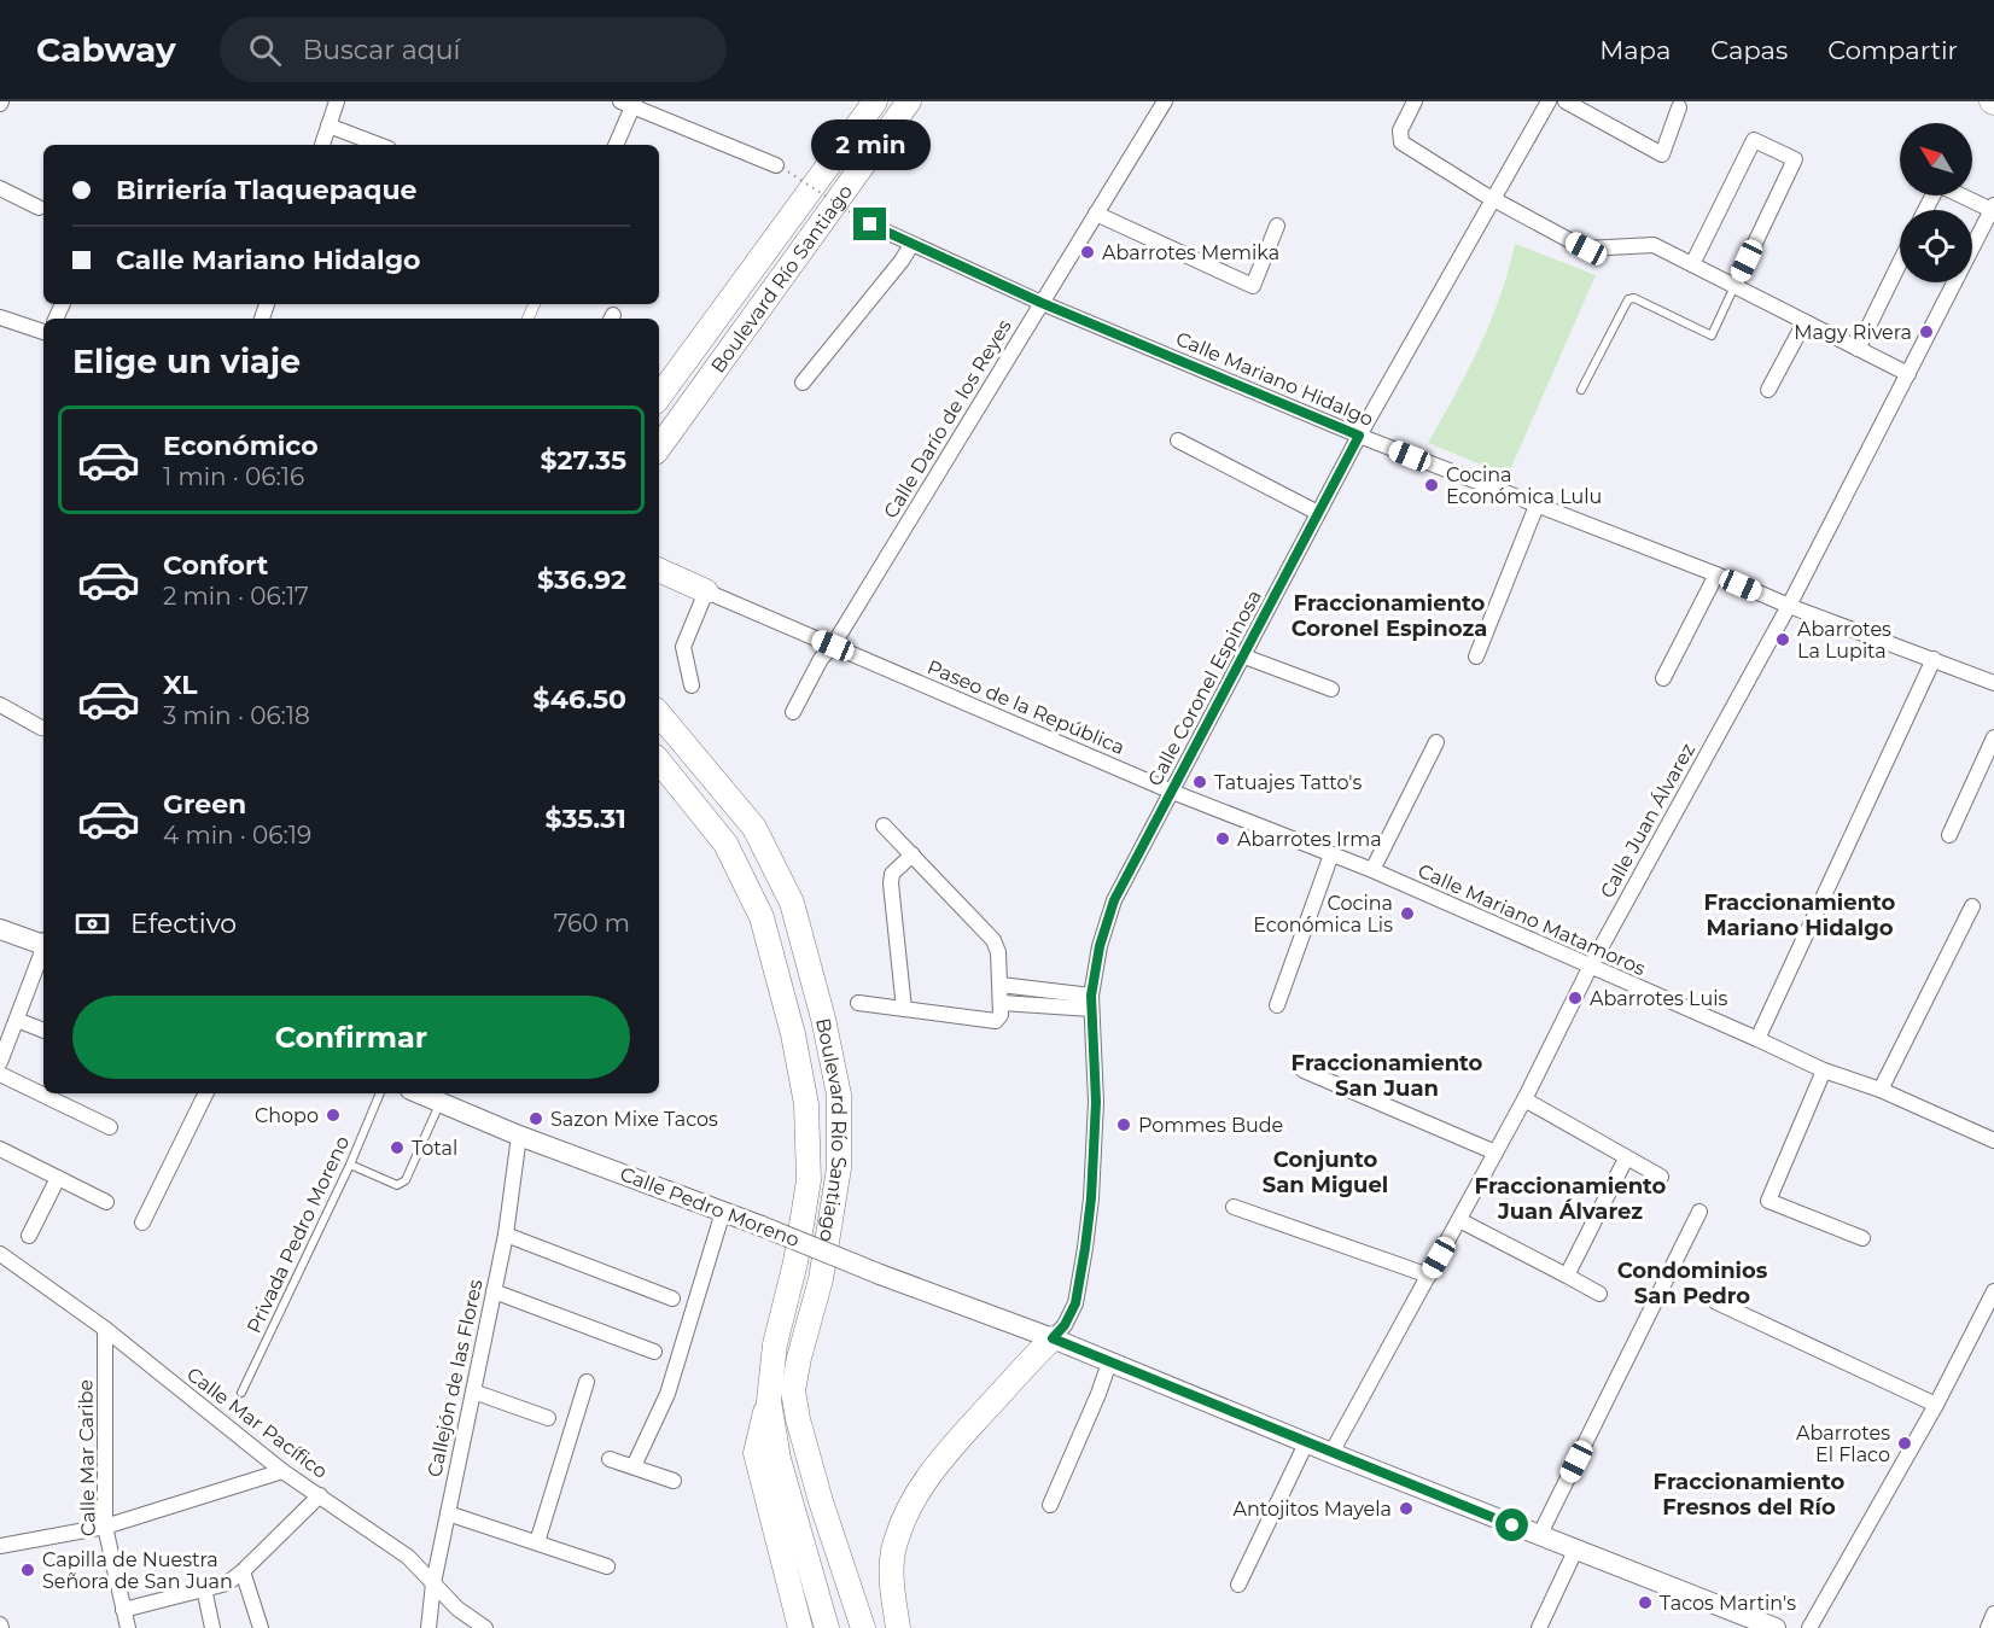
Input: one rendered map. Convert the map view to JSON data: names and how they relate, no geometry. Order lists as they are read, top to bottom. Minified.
{"streets":{"main road":["Boulevard Río Santiago"],"street":["Calle Mariano Hidalgo","Calle Darío de los Reyes","Calle Coronel Espinosa","Paseo de la República","Calle Juan Álvarez","Calle Mariano Matamoros","Calle Pedro Moreno","Callejón de las Flores","Calle Mar Pacífico","Calle Mar Caribe"],"lane":["Privada Pedro Moreno"]},"crossings":[["Calle Mariano Hidalgo","Calle Darío de los Reyes"],["Calle Mariano Hidalgo","Calle Coronel Espinosa"],["Calle Mariano Hidalgo","Calle Juan Álvarez"],["Calle Darío de los Reyes","Paseo de la República"],["Calle Coronel Espinosa","Paseo de la República"],["Calle Coronel Espinosa","Calle Pedro Moreno"],["Paseo de la República","Calle Mariano Matamoros"],["Calle Juan Álvarez","Calle Mariano Matamoros"],["Calle Juan Álvarez","Calle Pedro Moreno"],["Calle Pedro Moreno","Callejón de las Flores"],["Callejón de las Flores","Calle Mar Pacífico"],["Calle Mar Pacífico","Calle Mar Caribe"]],"districts":["Fraccionamiento Coronel Espinoza","Fraccionamiento Mariano Hidalgo","Fraccionamiento San Juan","Conjunto San Miguel","Fraccionamiento Juan Álvarez","Condominios San Pedro","Fraccionamiento Fresnos del Río"],"places":["Abarrotes Memika","Magy Rivera","Cocina Económica Lulu","Abarrotes La Lupita","Tatuajes Tatto's","Abarrotes Irma","Cocina Económica Lis","Abarrotes Luis","Chopo","Sazon Mixe Tacos","Pommes Bude","Total","Abarrotes El Flaco","Antojitos Mayela","Capilla de Nuestra Señora de San Juan","Tacos Martin's"],"north":"top left","page":{"header":"Cabway","search":"Buscar aquí","nav":["Mapa","Capas","Compartir"],"bubble":"2 min","banner":["Birriería Tlaquepaque","Calle Mariano Hidalgo"],"heading":"Elige un viaje","list":[{"name":"Económico","note":"1 min · 06:16","value":"$27.35"},{"name":"Confort","note":"2 min · 06:17","value":"$36.92"},{"name":"XL","note":"3 min · 06:18","value":"$46.50"},{"name":"Green","note":"4 min · 06:19","value":"$35.31"}],"pay":["Efectivo","760 m"],"buttons":"Confirmar"}}
